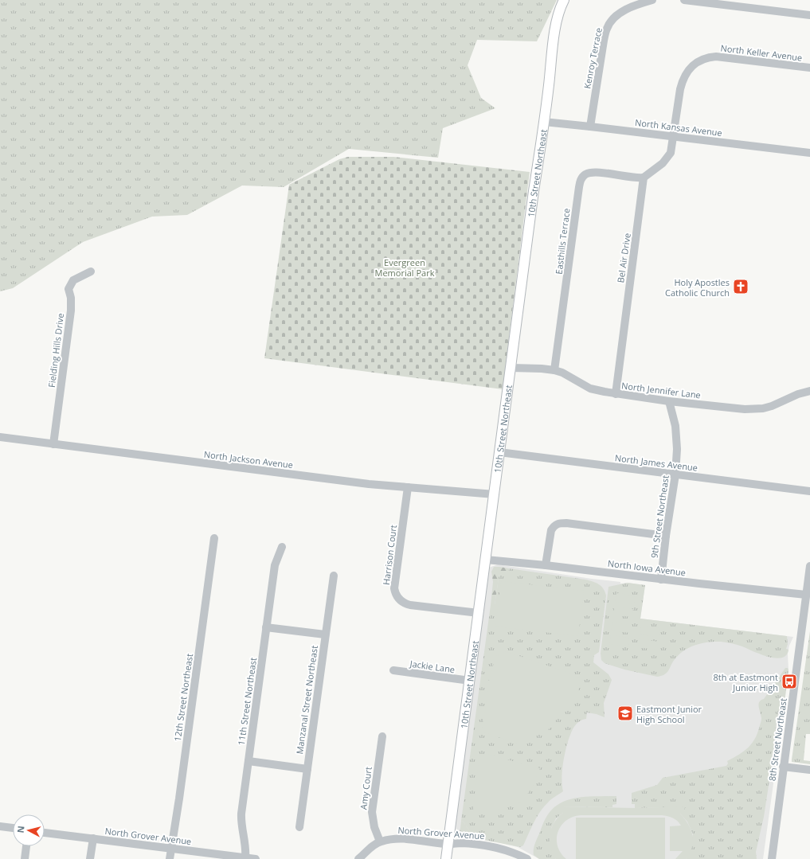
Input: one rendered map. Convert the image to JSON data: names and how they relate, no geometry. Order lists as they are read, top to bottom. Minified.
{"streets":{"main road":["10th Street Northeast"],"street":["North Keller Avenue","Kenroy Terrace","North Kansas Avenue","Easthills Terrace","Bel Air Drive","Fielding Hills Drive","North Jennifer Lane","North Jackson Avenue","North James Avenue","9th Street Northeast","Harrison Court","North Iowa Avenue","Jackie Lane","12th Street Northeast","Manzanal Street Northeast","11th Street Northeast","8th Street Northeast","Amy Court","North Grover Avenue"]},"crossings":[["North Keller Avenue","North Kansas Avenue"],["Kenroy Terrace","North Kansas Avenue"],["North Kansas Avenue","10th Street Northeast"],["10th Street Northeast","North Jennifer Lane"],["10th Street Northeast","North Jackson Avenue"],["10th Street Northeast","North James Avenue"],["10th Street Northeast","Harrison Court"],["10th Street Northeast","North Iowa Avenue"],["10th Street Northeast","Jackie Lane"],["10th Street Northeast","North Grover Avenue"],["Easthills Terrace","Bel Air Drive"],["Easthills Terrace","North Jennifer Lane"],["Bel Air Drive","North Jennifer Lane"],["Fielding Hills Drive","North Jackson Avenue"],["North Jennifer Lane","9th Street Northeast"],["North Jackson Avenue","Harrison Court"],["North James Avenue","9th Street Northeast"],["9th Street Northeast","North Iowa Avenue"],["North Iowa Avenue","8th Street Northeast"],["12th Street Northeast","North Grover Avenue"],["11th Street Northeast","North Grover Avenue"],["Amy Court","North Grover Avenue"]],"parks":["Evergreen Memorial Park"],"places":{"church":["Holy Apostles Catholic Church"],"bus stop":["8th at Eastmont Junior High"],"school or university":["Eastmont Junior High School"]},"north":"left"}
